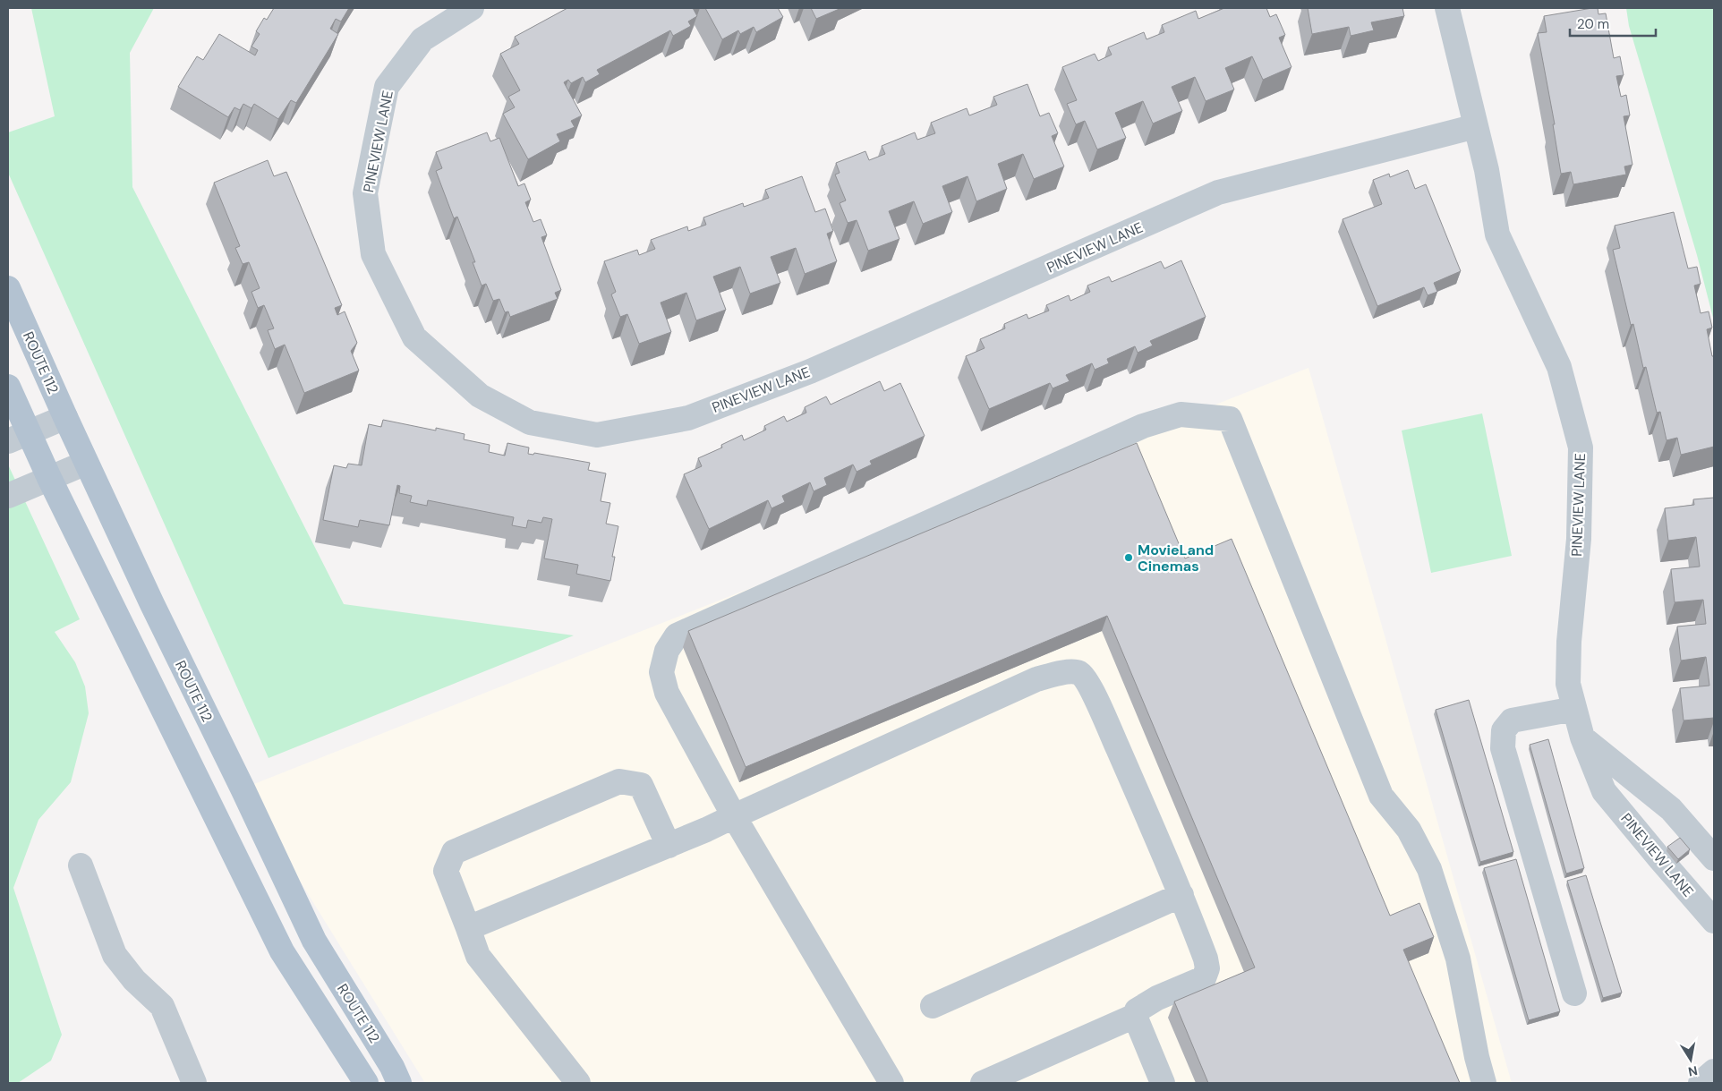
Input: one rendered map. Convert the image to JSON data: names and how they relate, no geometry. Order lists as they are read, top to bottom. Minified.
{"streets":{"main road":["ROUTE 112"],"street":["PINEVIEW LANE"]},"places":["MovieLand Cinemas"],"scale_bar":"20 m","north":"bottom"}
